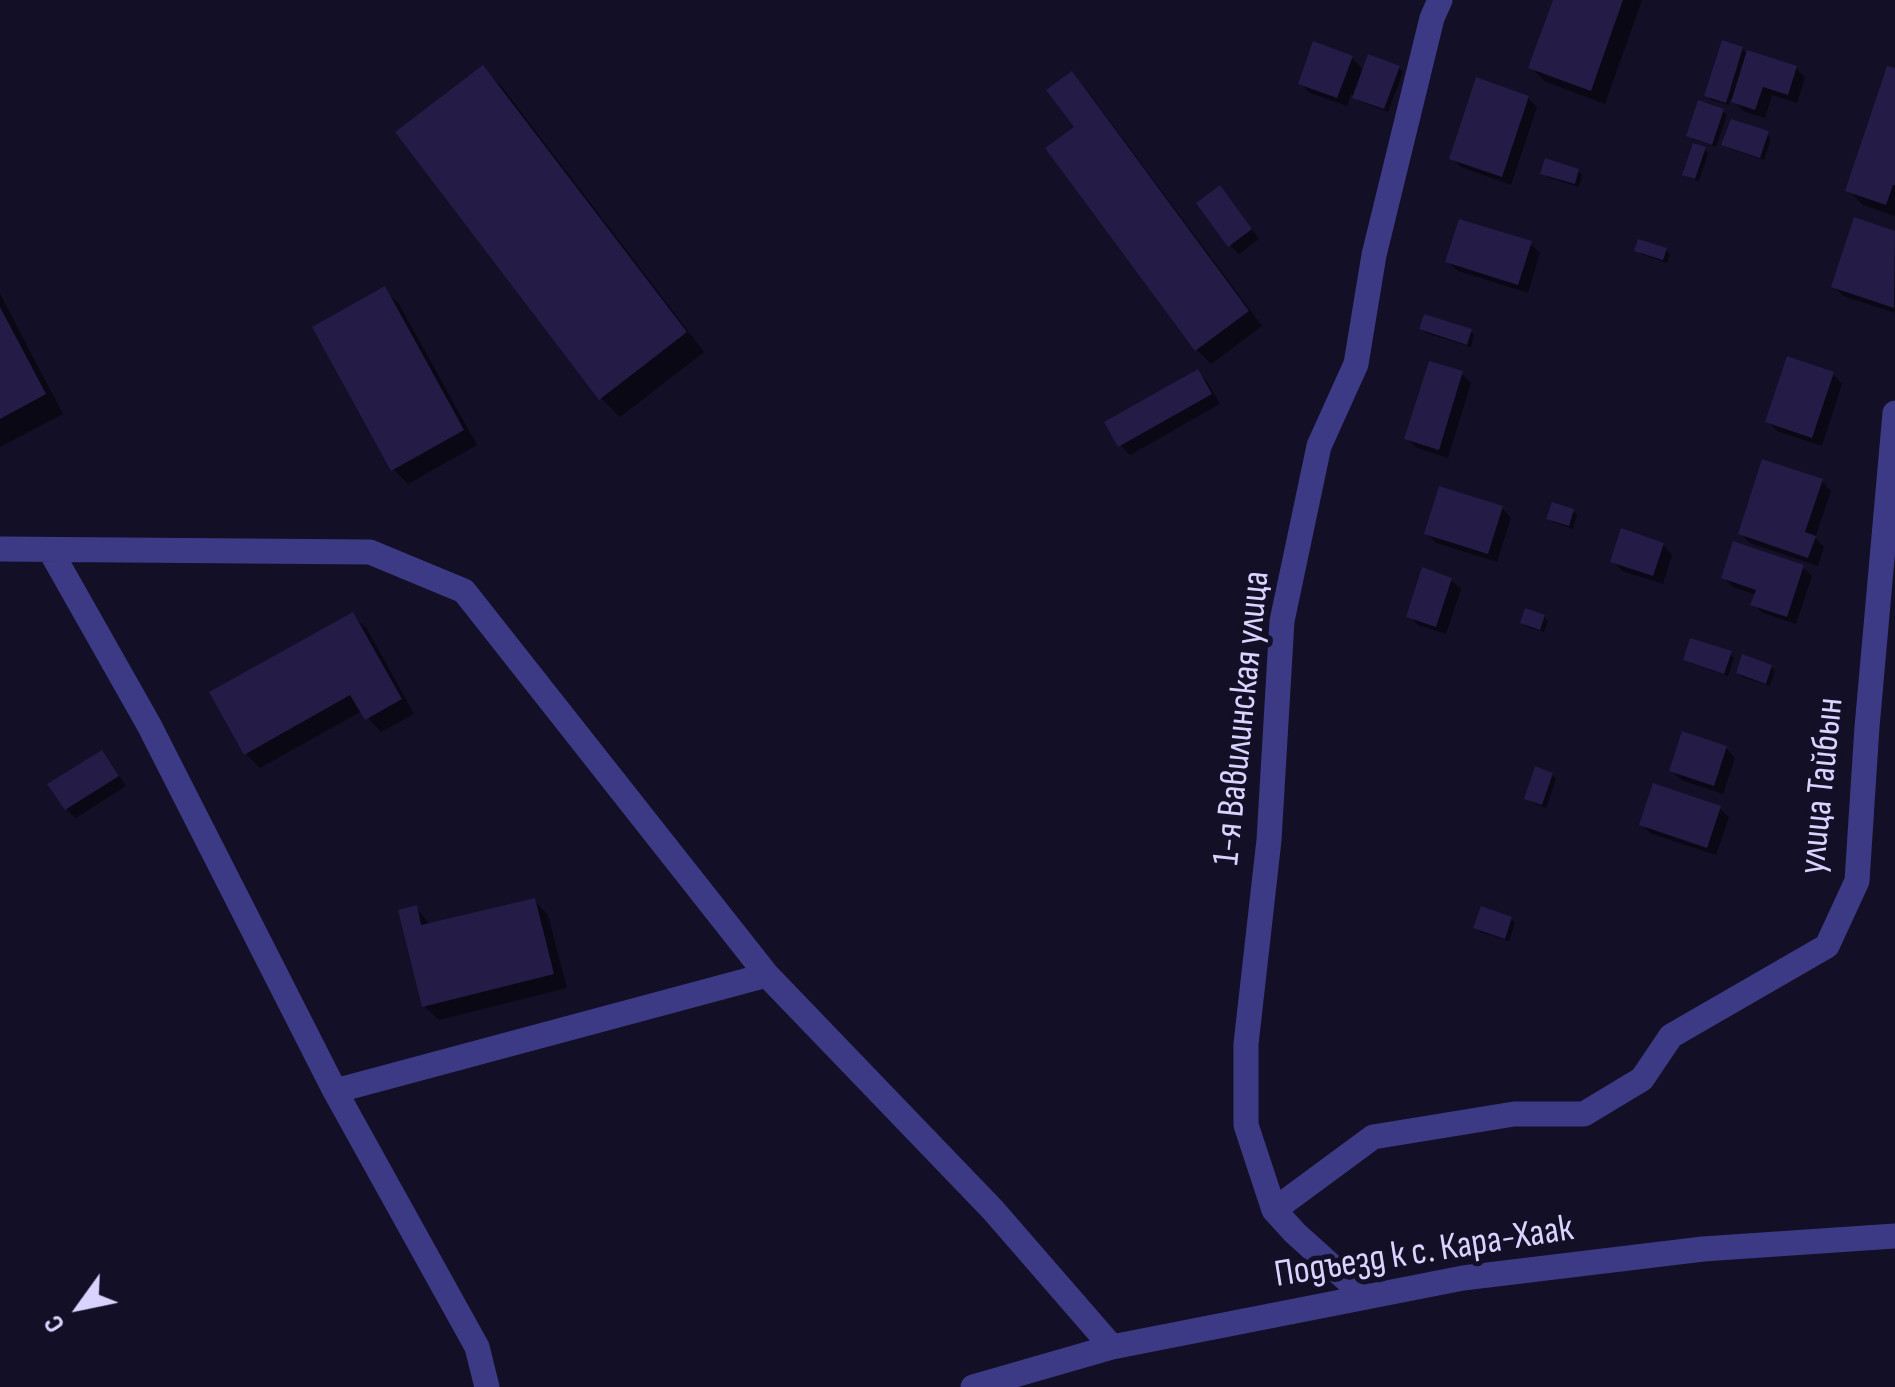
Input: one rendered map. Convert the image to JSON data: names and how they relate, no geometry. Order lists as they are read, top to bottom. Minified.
{"streets":{"street":["1-я Вавилинская улица","улица Тайбын","Подъезд к с. Кара-Хаак"]},"crossings":[["1-я Вавилинская улица","улица Тайбын"],["1-я Вавилинская улица","Подъезд к с. Кара-Хаак"]],"north":"bottom left"}
